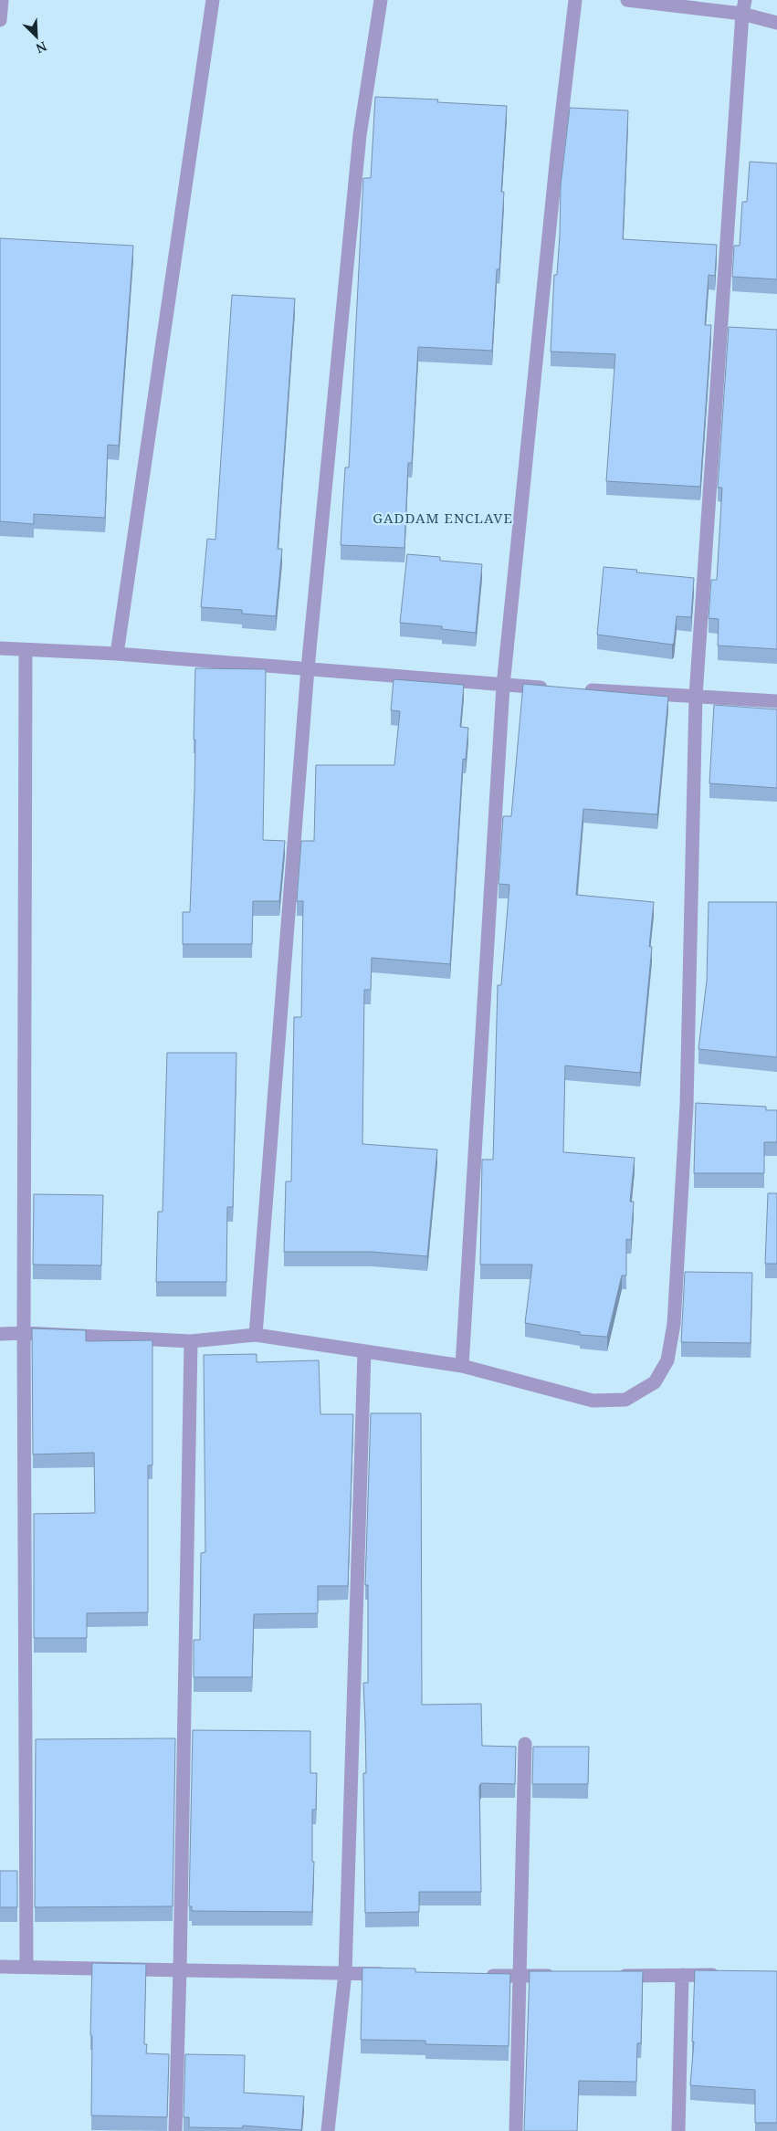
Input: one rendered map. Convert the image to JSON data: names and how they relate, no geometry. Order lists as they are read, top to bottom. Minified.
{"districts":["GADDAM ENCLAVE"],"north":"bottom right"}
